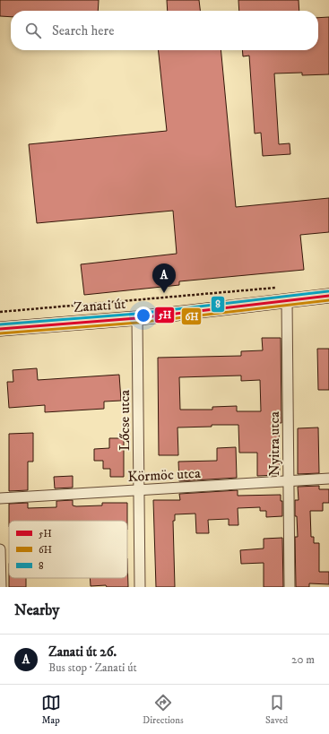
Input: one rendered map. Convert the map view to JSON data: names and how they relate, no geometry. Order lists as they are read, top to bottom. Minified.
{"streets":{"street":["Zanati út","Lőcse utca","Nyitra utca","Körmöc utca"]},"crossings":[["Zanati út","Lőcse utca"],["Zanati út","Nyitra utca"],["Lőcse utca","Körmöc utca"],["Nyitra utca","Körmöc utca"]],"lines":["transit line 8","transit line 5H","transit line 6H"],"legend":["5H","6H","8"],"page":{"search":"Search here","pins":"A","heading":"Nearby","list":[{"mark":"A","name":"Zanati út 26.","note":"Bus stop · Zanati út","value":"20 m"}],"nav":["Map","Directions","Saved"]}}
